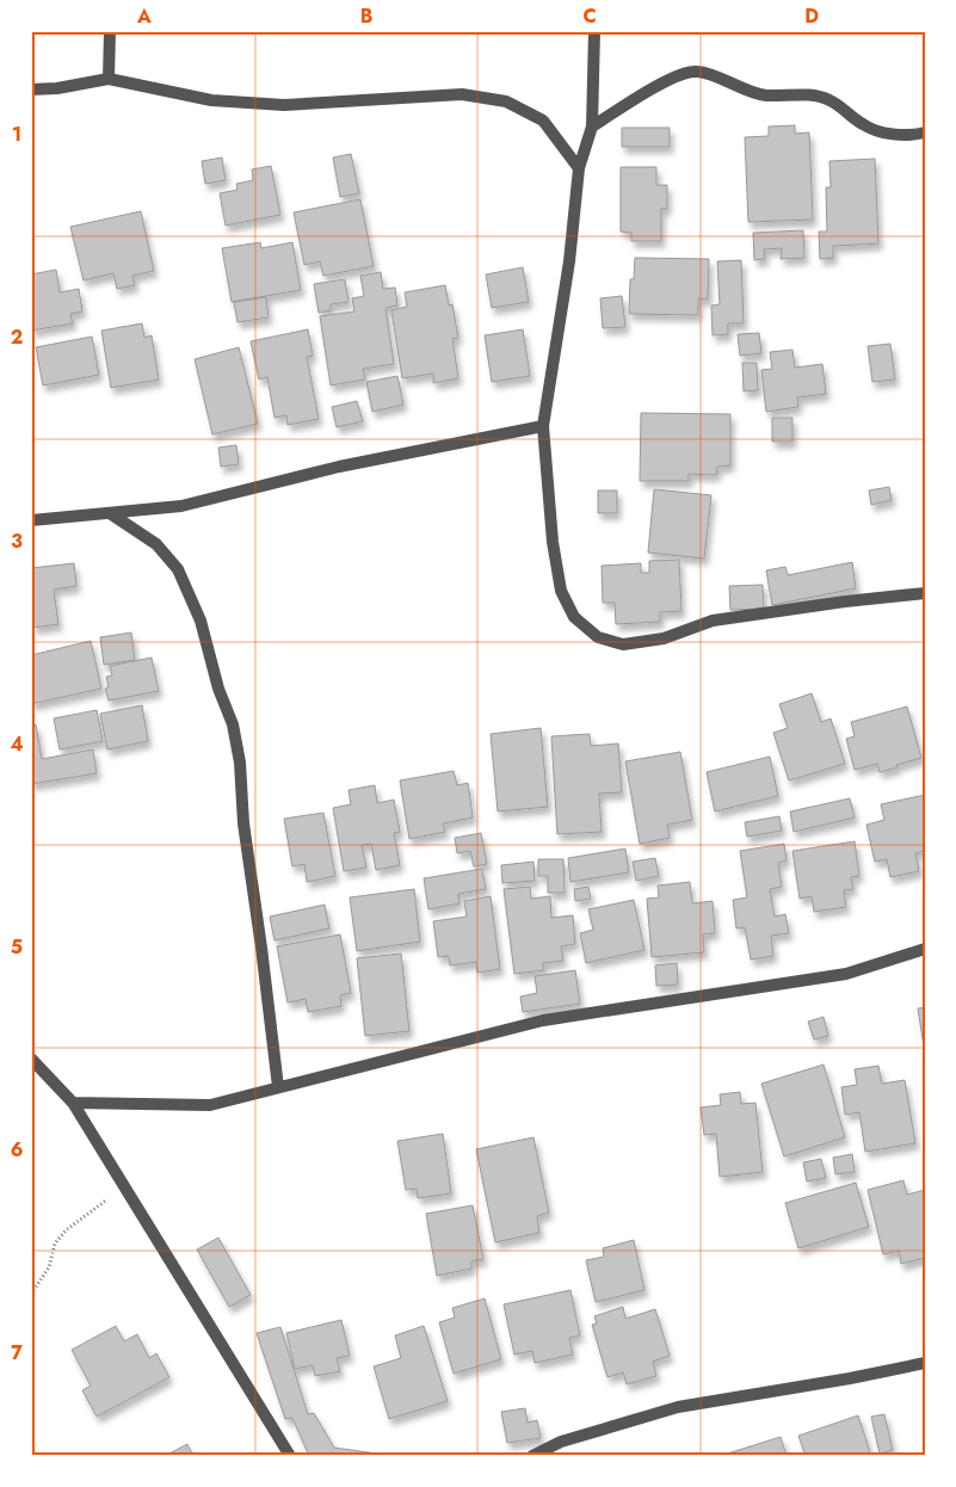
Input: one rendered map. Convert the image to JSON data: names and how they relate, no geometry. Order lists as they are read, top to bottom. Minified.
{"grid":{"columns":["A","B","C","D"],"rows":["1","2","3","4","5","6","7"]}}
